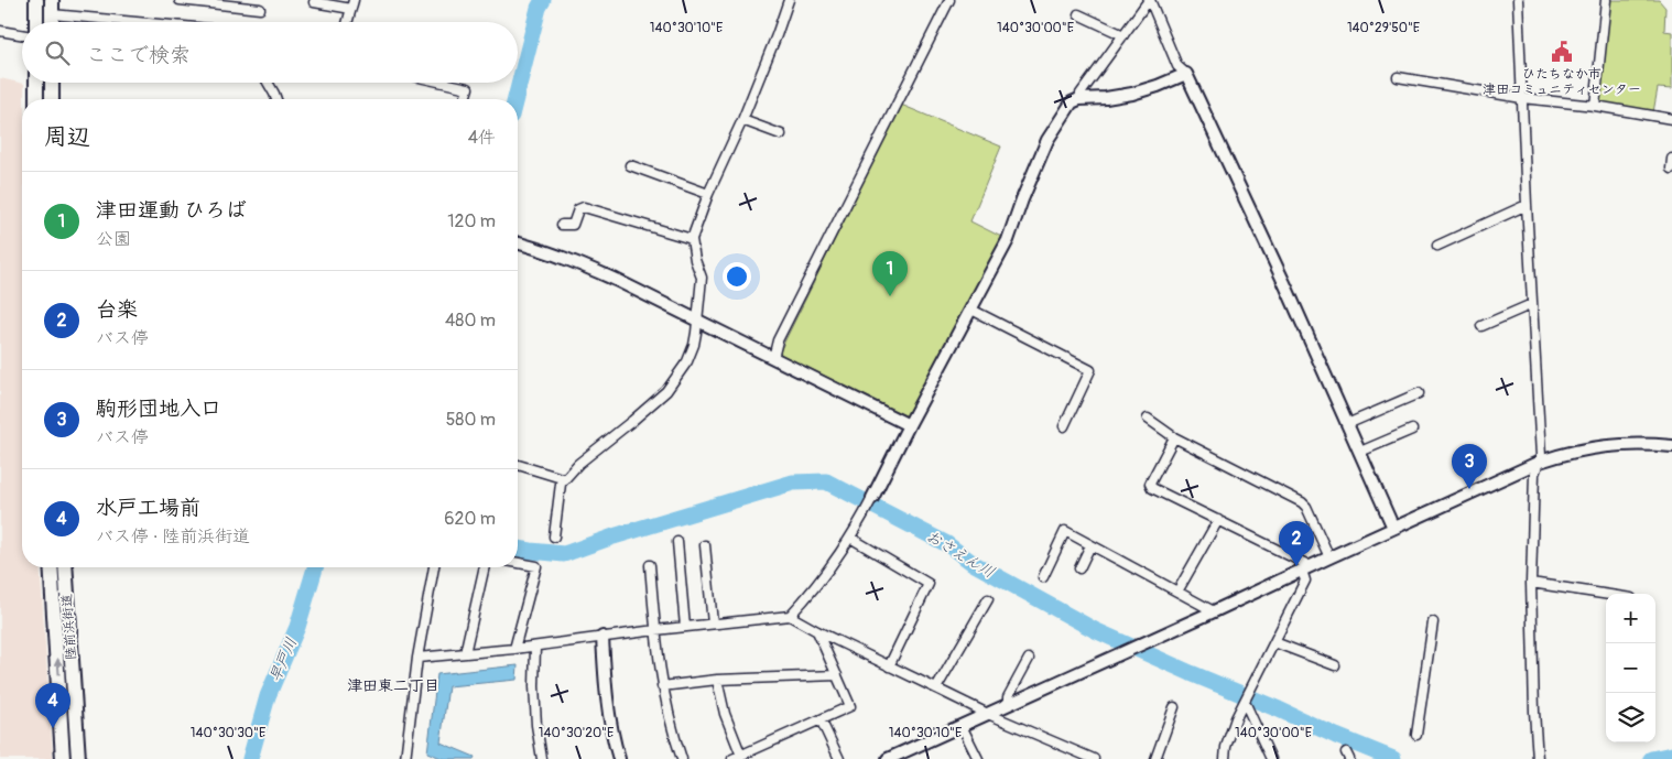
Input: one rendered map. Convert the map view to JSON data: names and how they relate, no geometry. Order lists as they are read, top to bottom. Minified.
{"streets":{"highway":["陸前浜街道"]},"districts":["津田東二丁目"],"water":["おさえん川","早戸川"],"places":{"public building":["ひたちなか市 津田コミュニティセンター"]},"page":{"search":"ここで検索","heading":["周辺","4件"],"list":[{"mark":"1","name":"津田運動 ひろば","note":"公園","value":"120 m"},{"mark":"2","name":"台楽","note":"バス停","value":"480 m"},{"mark":"3","name":"駒形団地入口","note":"バス停","value":"580 m"},{"mark":"4","name":"水戸工場前","note":"バス停 · 陸前浜街道","value":"620 m"}],"pins":["1","3","2","4"],"map_buttons":["+","−"]},"coordinates":["140°30'10\"E","140°30'00\"E","140°29'50\"E","140°30'30\"E","140°30'20\"E"]}
